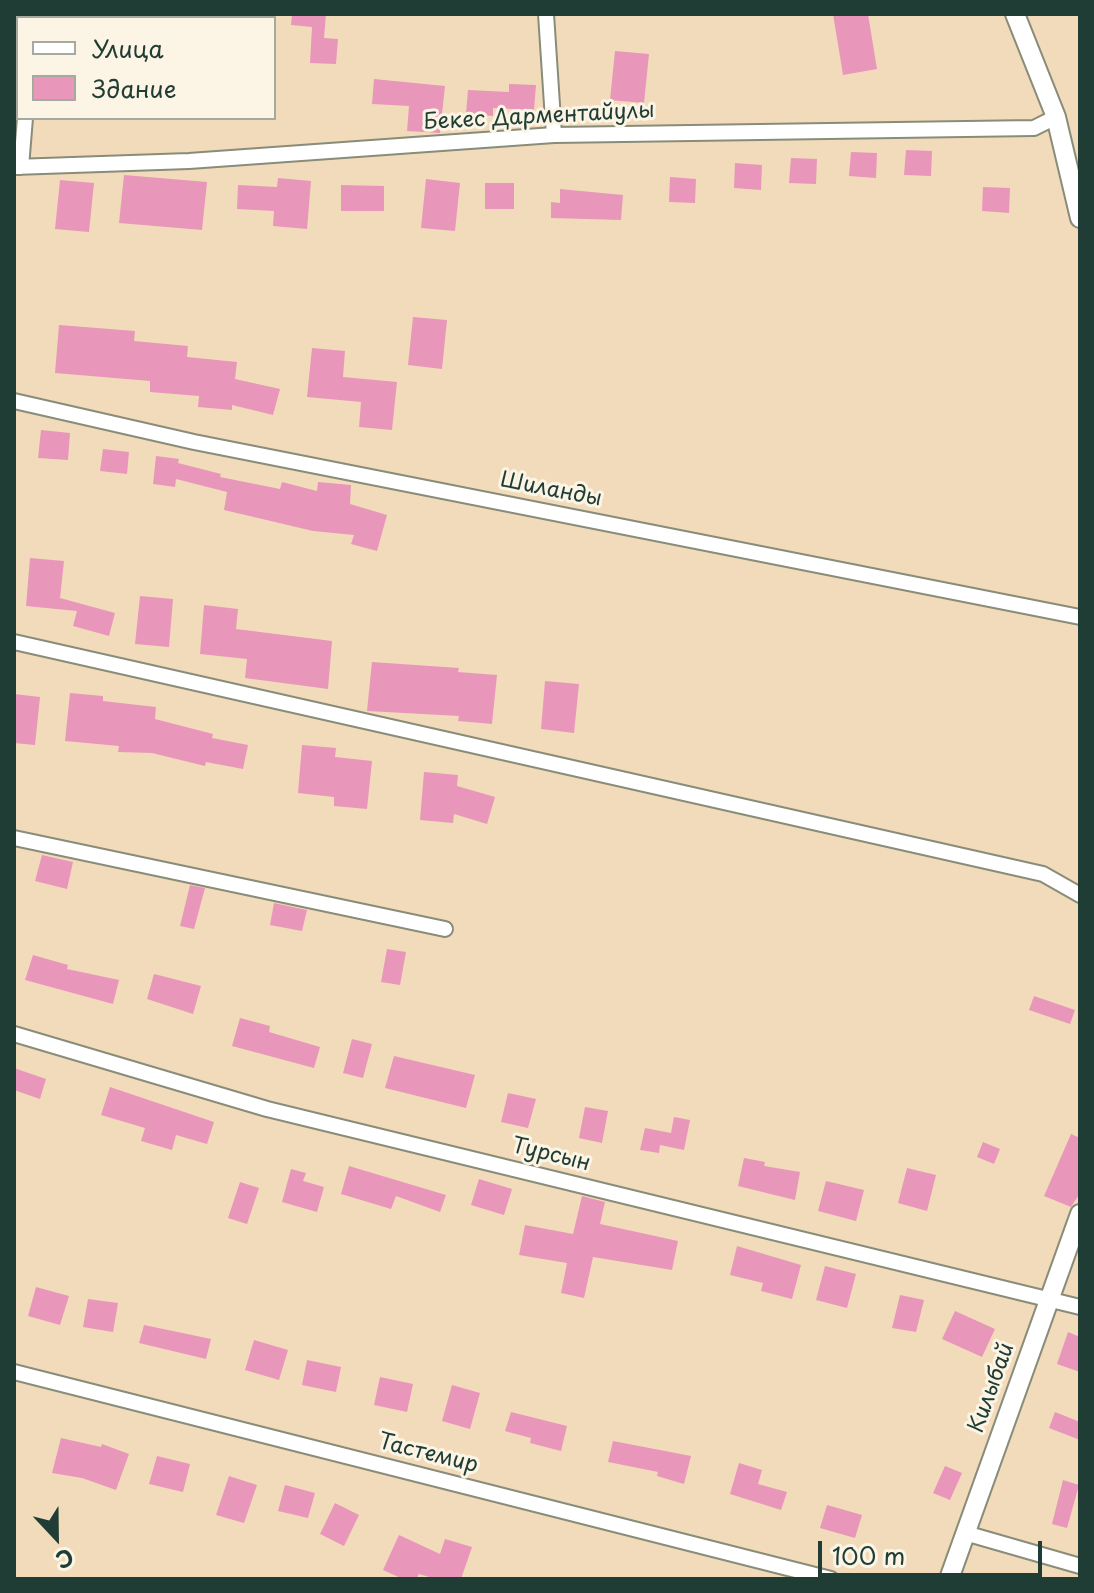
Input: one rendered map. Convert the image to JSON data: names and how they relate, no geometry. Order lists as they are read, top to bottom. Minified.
{"streets":{"street":["Бекес Дарментайулы","Шиланды","Турсын","Килыбай","Тастемир"]},"crossings":[["Турсын","Килыбай"]],"legend":["Улица","Здание"],"scale_bar":"100 m","north":"bottom"}
